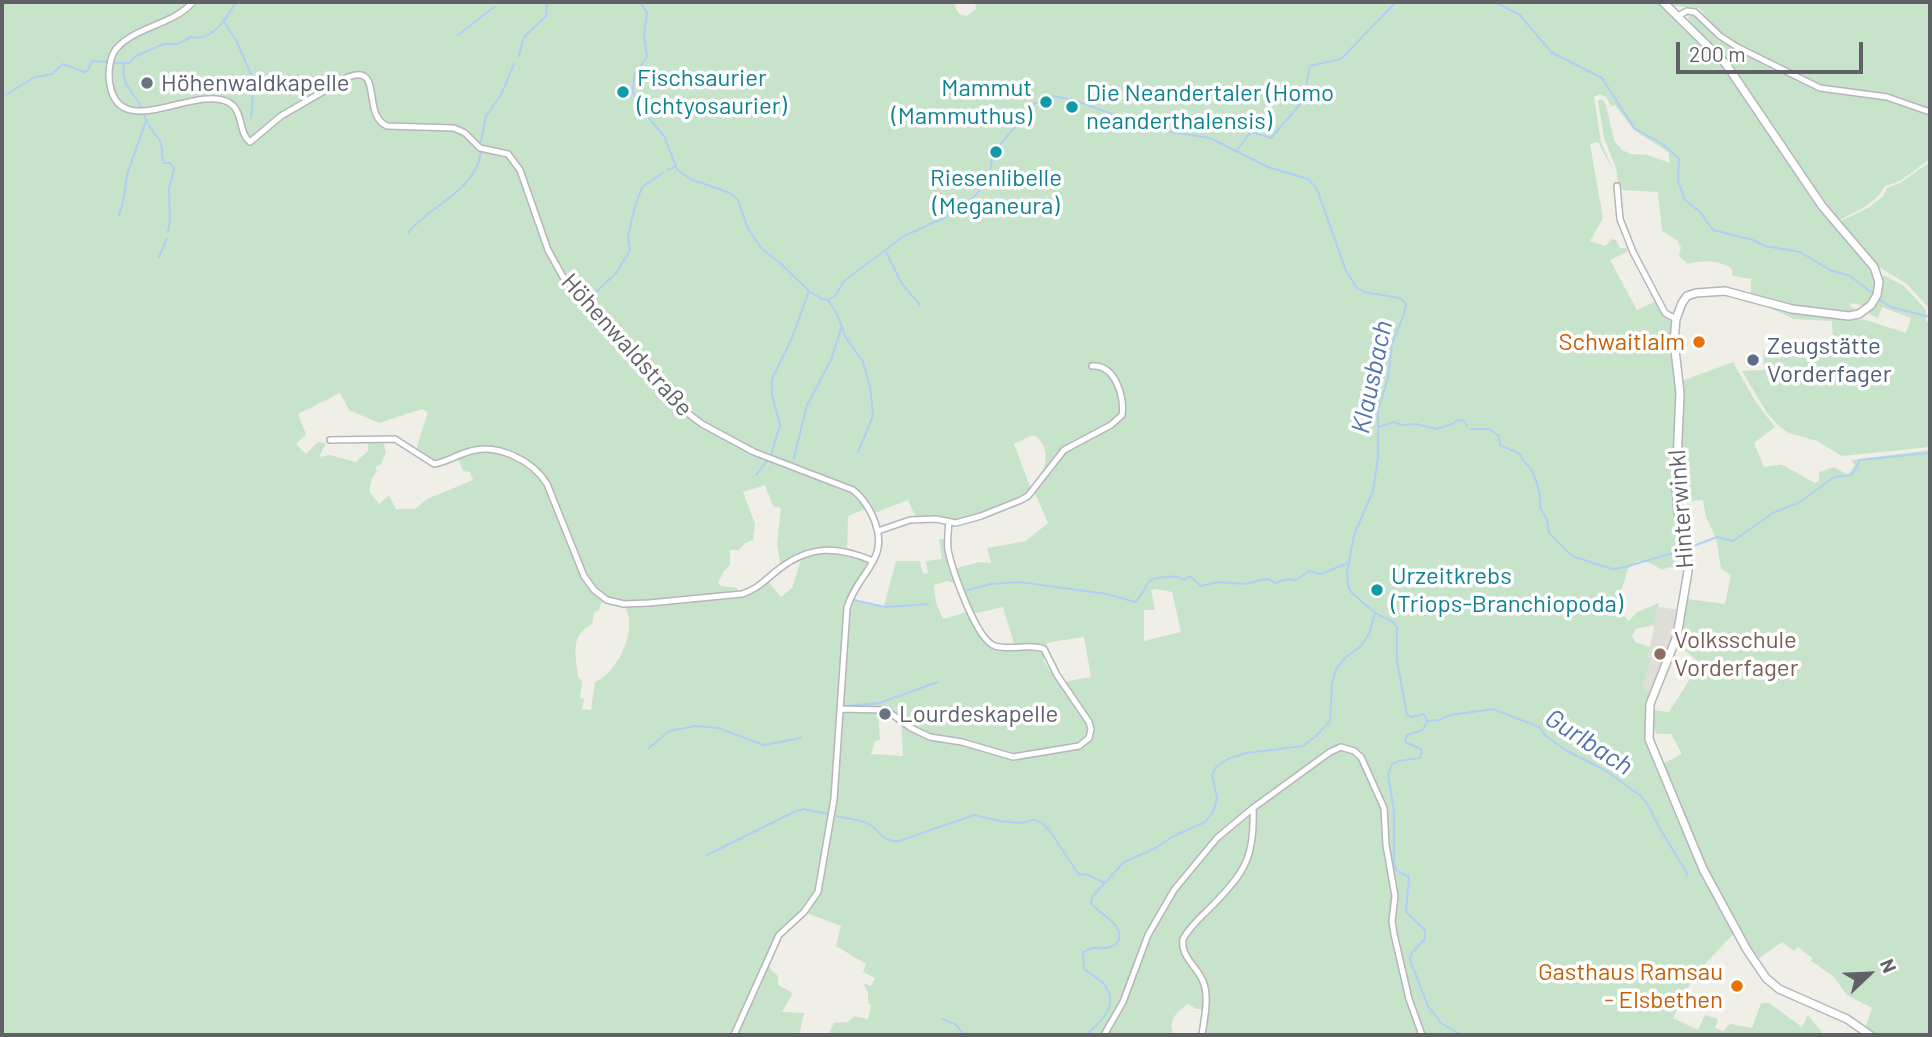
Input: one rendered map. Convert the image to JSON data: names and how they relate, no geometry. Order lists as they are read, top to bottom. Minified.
{"streets":{"street":["Höhenwaldstraße","Hinterwinkl"]},"water":["Klausbach","Gurlbach"],"places":["Höhenwaldkapelle","Fischsaurier (Ichtyosaurier)","Mammut (Mammuthus)","Die Neandertaler (Homo neanderthalensis)","Riesenlibelle (Meganeura)","Schwaitlalm","Zeugstätte Vorderfager","Urzeitkrebs (Triops-Branchiopoda)","Volksschule Vorderfager","Lourdeskapelle","Gasthaus Ramsau - Elsbethen"],"scale_bar":"200 m","north":"top right"}
